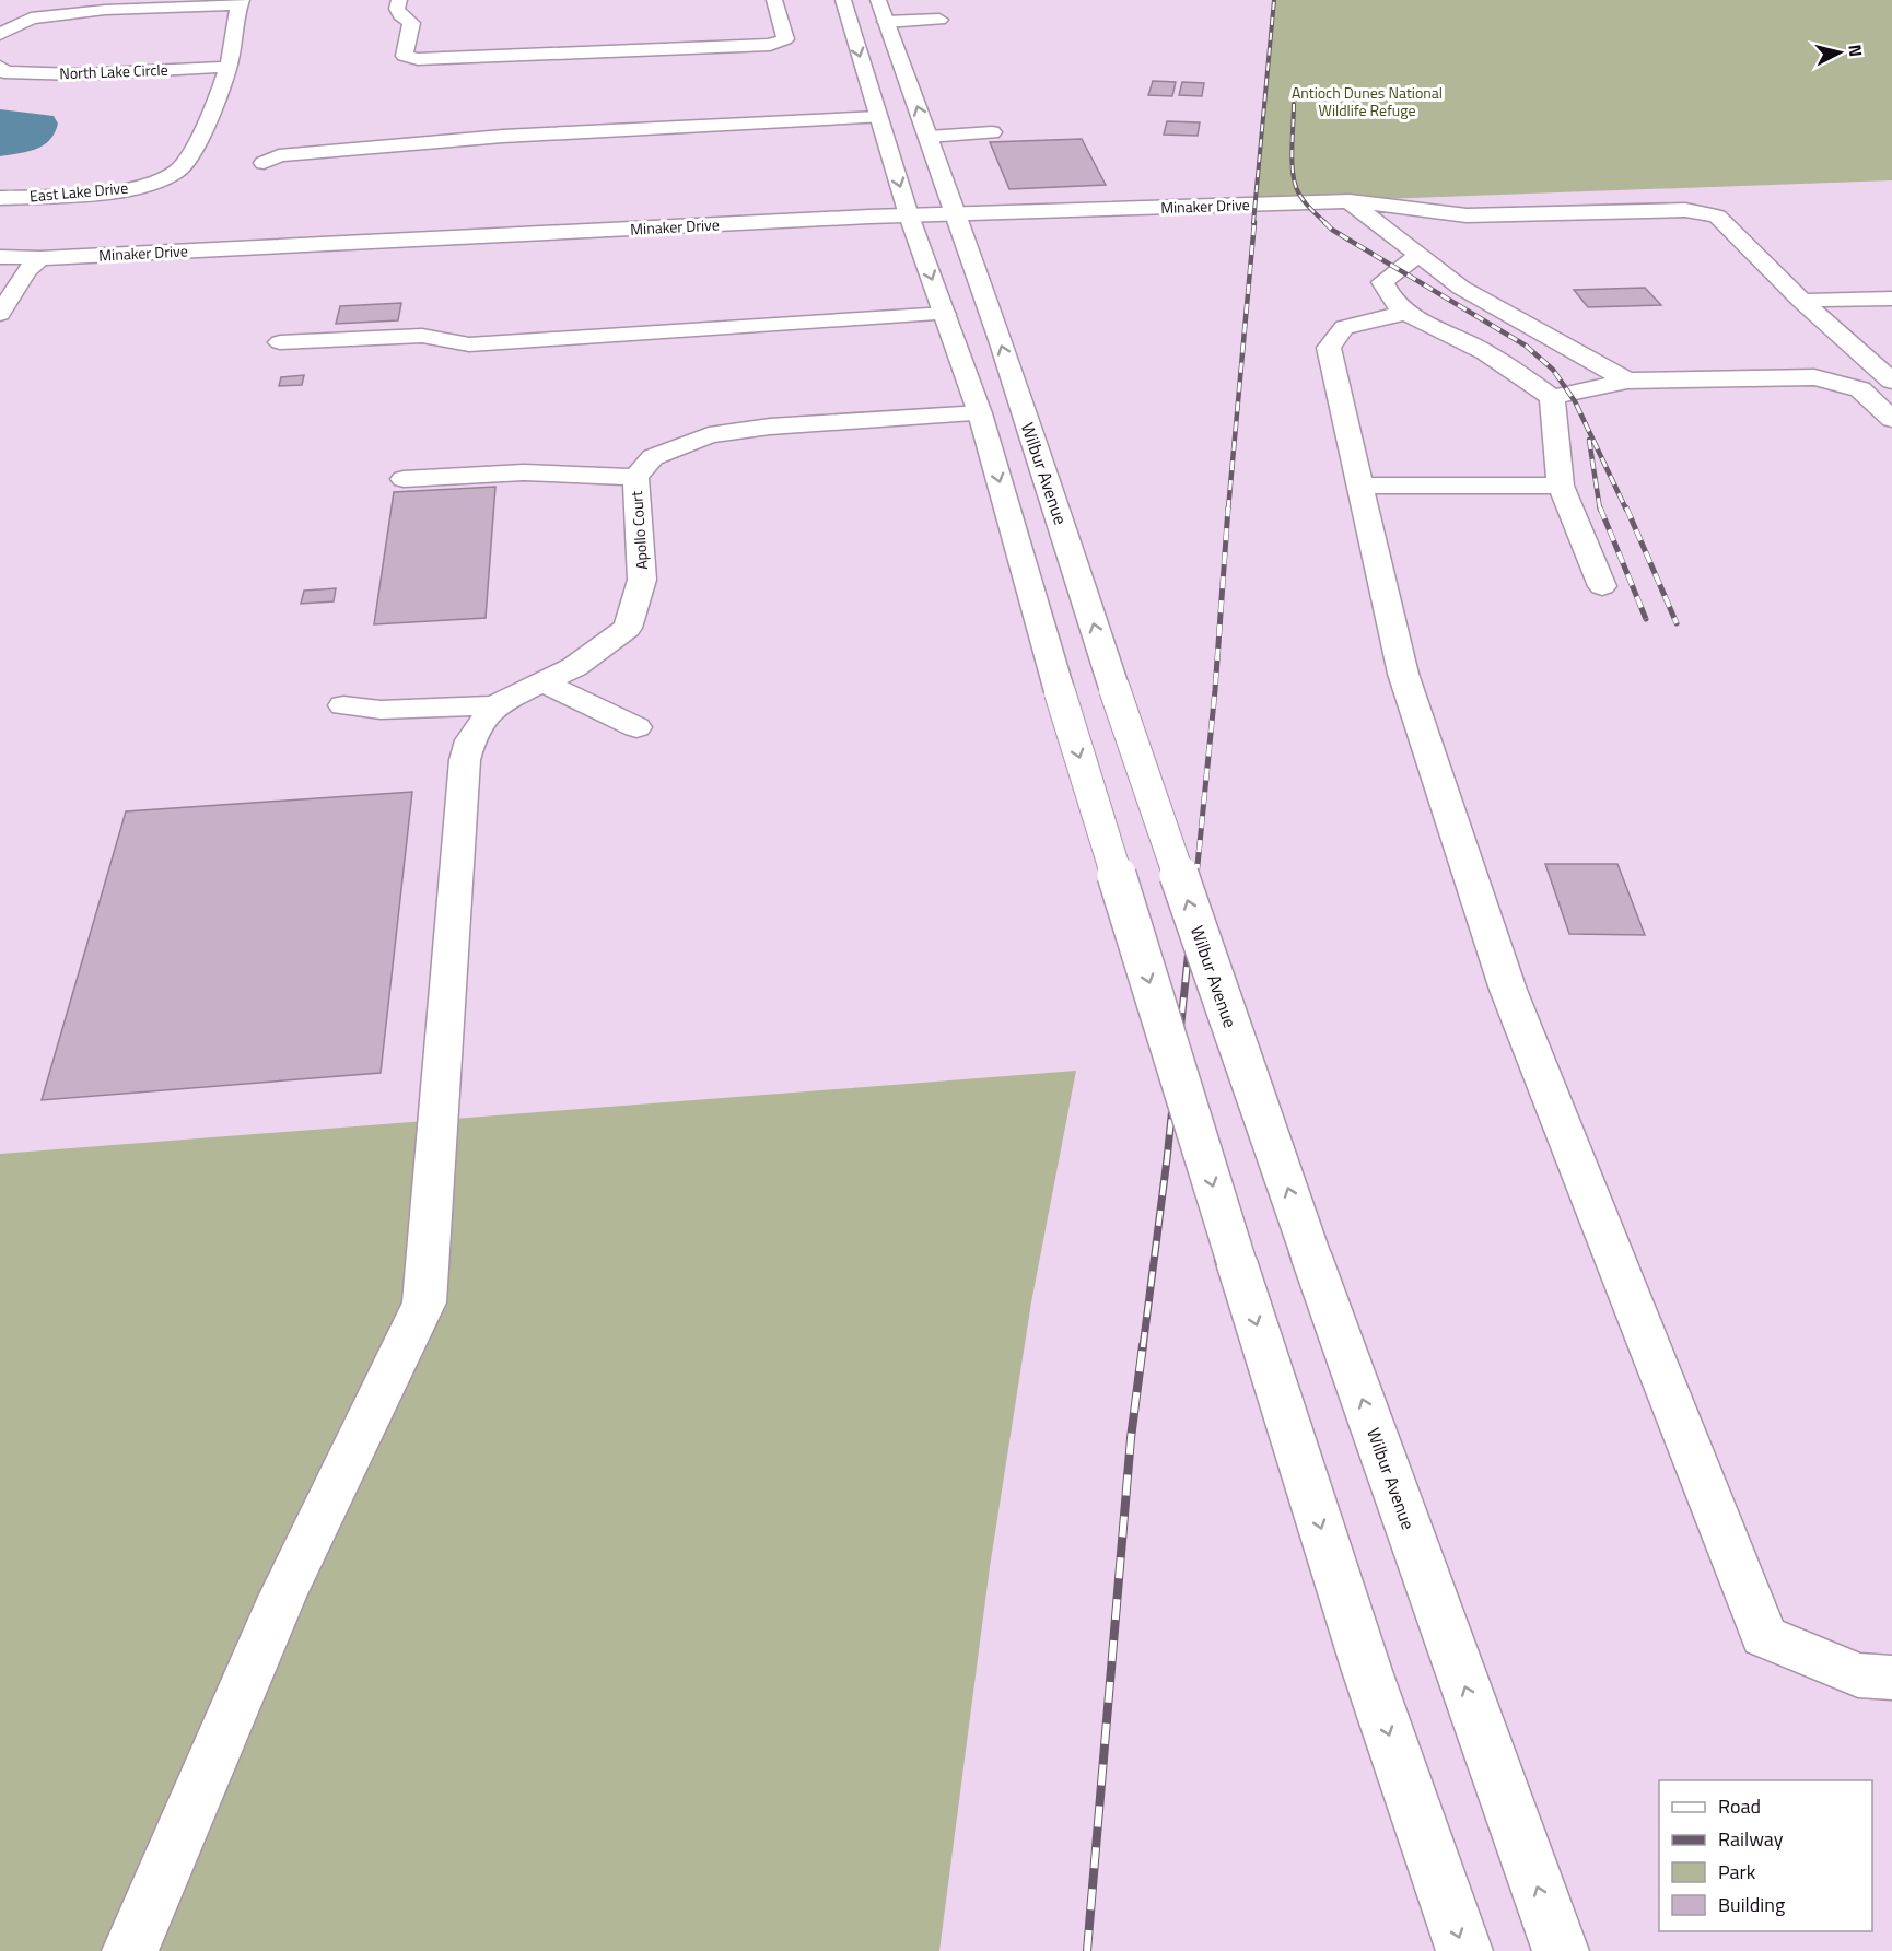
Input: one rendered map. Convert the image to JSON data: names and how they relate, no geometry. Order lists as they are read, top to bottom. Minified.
{"streets":{"main road":["North Lake Circle","East Lake Drive","Minaker Drive","Wilbur Avenue","Apollo Court"]},"crossings":[["North Lake Circle","East Lake Drive"],["Minaker Drive","Wilbur Avenue"],["Wilbur Avenue","Apollo Court"]],"parks":["Antioch Dunes National Wildlife Refuge"],"legend":["Road","Railway","Park","Building"],"north":"right"}
